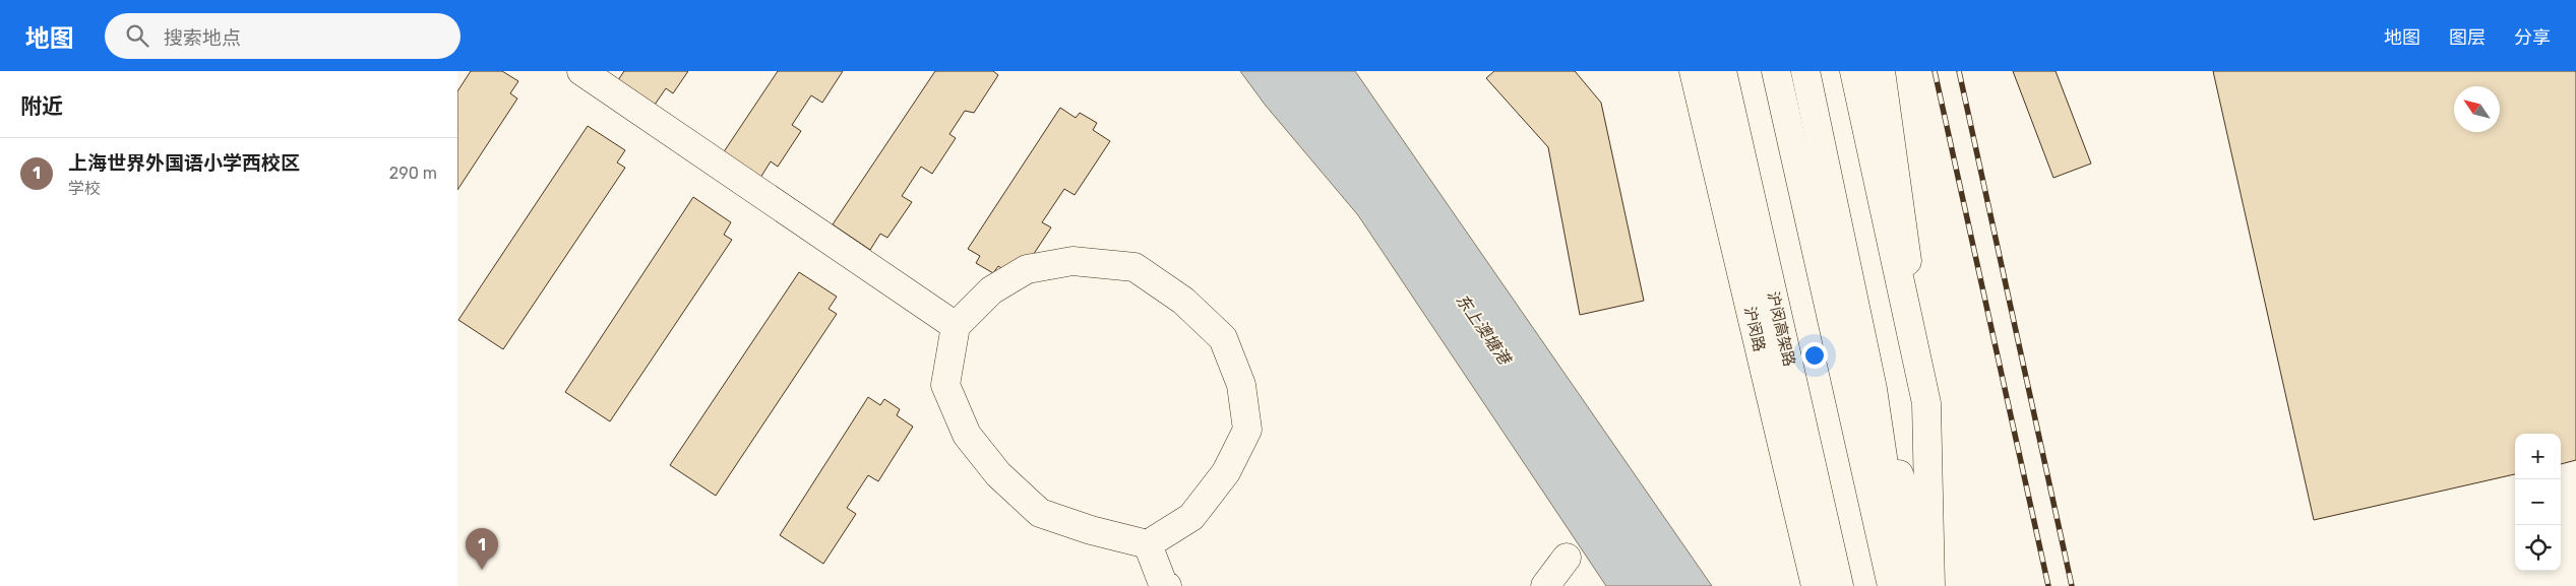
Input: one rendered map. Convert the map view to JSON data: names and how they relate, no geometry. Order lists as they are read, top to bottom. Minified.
{"streets":{"main road":["沪闵路","沪闵高架路"]},"water":["东上澳塘港"],"north":"top left","page":{"header":"地图","search":"搜索地点","nav":["地图","图层","分享"],"heading":"附近","list":[{"mark":"1","name":"上海世界外国语小学西校区","note":"学校","value":"290 m"}],"map_buttons":["+","−"],"pins":"1"}}
